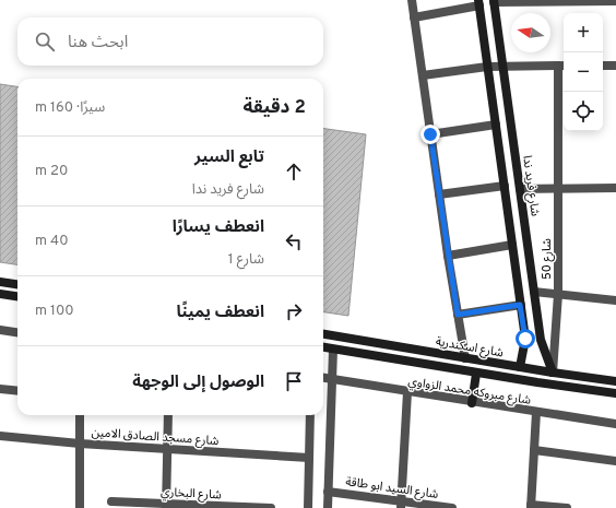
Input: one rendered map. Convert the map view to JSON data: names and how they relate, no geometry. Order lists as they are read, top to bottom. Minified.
{"streets":{"street":["شارع فريد ندا","شارع 50","شارع اسكندرية","شارع مبروكه محمد الزواوي","شارع مسجد الصادق الامين","شارع السيد ابو طاقة","شارع البخاري"]},"crossings":[["شارع فريد ندا","شارع 50"],["شارع فريد ندا","شارع اسكندرية"],["شارع 50","شارع اسكندرية"]],"north":"left","page":{"map_buttons":["+","−"],"search":"ابحث هنا","heading":["2 دقيقة","سيرًا · 160 m"],"list":[["تابع السير","شارع فريد ندا","20 m"],["انعطف يسارًا","شارع 1","40 m"],["انعطف يمينًا","100 m"],"الوصول إلى الوجهة"]}}
